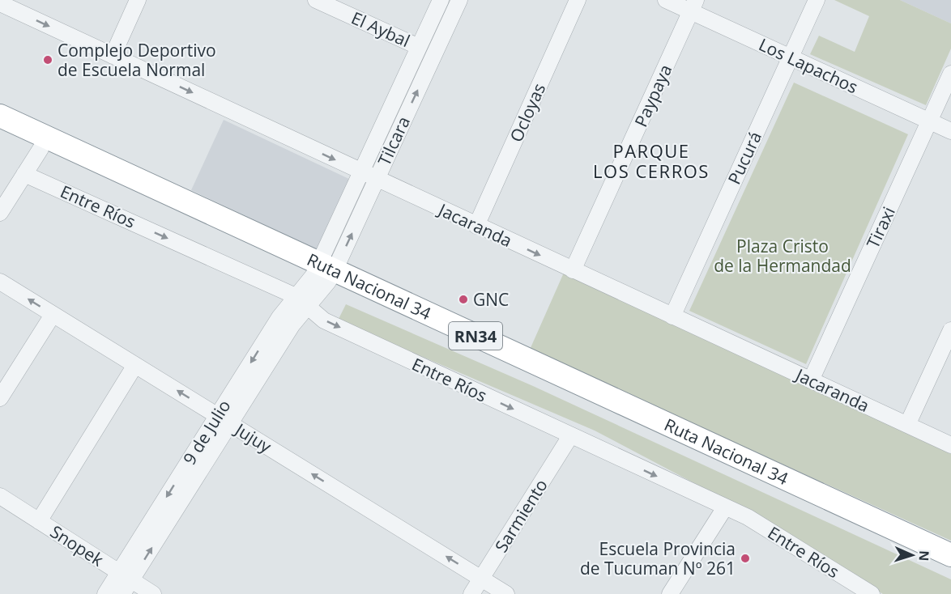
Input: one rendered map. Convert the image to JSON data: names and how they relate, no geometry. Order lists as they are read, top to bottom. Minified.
{"streets":{"highway":["Ruta Nacional 34","RN34"],"street":["El Aybal","Los Lapachos","Paypaya","Ocloyas","Tilcara","Pucurá","Entre Ríos","Jacaranda","Tiraxi","9 de Julio","Jujuy","Sarmiento","Snopek"]},"crossings":[["El Aybal","Tilcara"],["Los Lapachos","Paypaya"],["Los Lapachos","Pucurá"],["Los Lapachos","Tiraxi"],["Paypaya","Jacaranda"],["Ocloyas","Jacaranda"],["Tilcara","Jacaranda"],["Tilcara","Ruta Nacional 34"],["Tilcara","9 de Julio"],["Pucurá","Jacaranda"],["Entre Ríos","9 de Julio"],["Entre Ríos","Sarmiento"],["Jacaranda","Tiraxi"],["Ruta Nacional 34","9 de Julio"],["9 de Julio","Jujuy"],["9 de Julio","Snopek"],["Jujuy","Sarmiento"]],"one_way":["Entre Ríos","Jacaranda","Jujuy"],"districts":["PARQUE LOS CERROS"],"parks":["Plaza Cristo de la Hermandad"],"places":["Complejo Deportivo de Escuela Normal","GNC","Escuela Provincia de Tucuman Nº 261"],"north":"right"}
